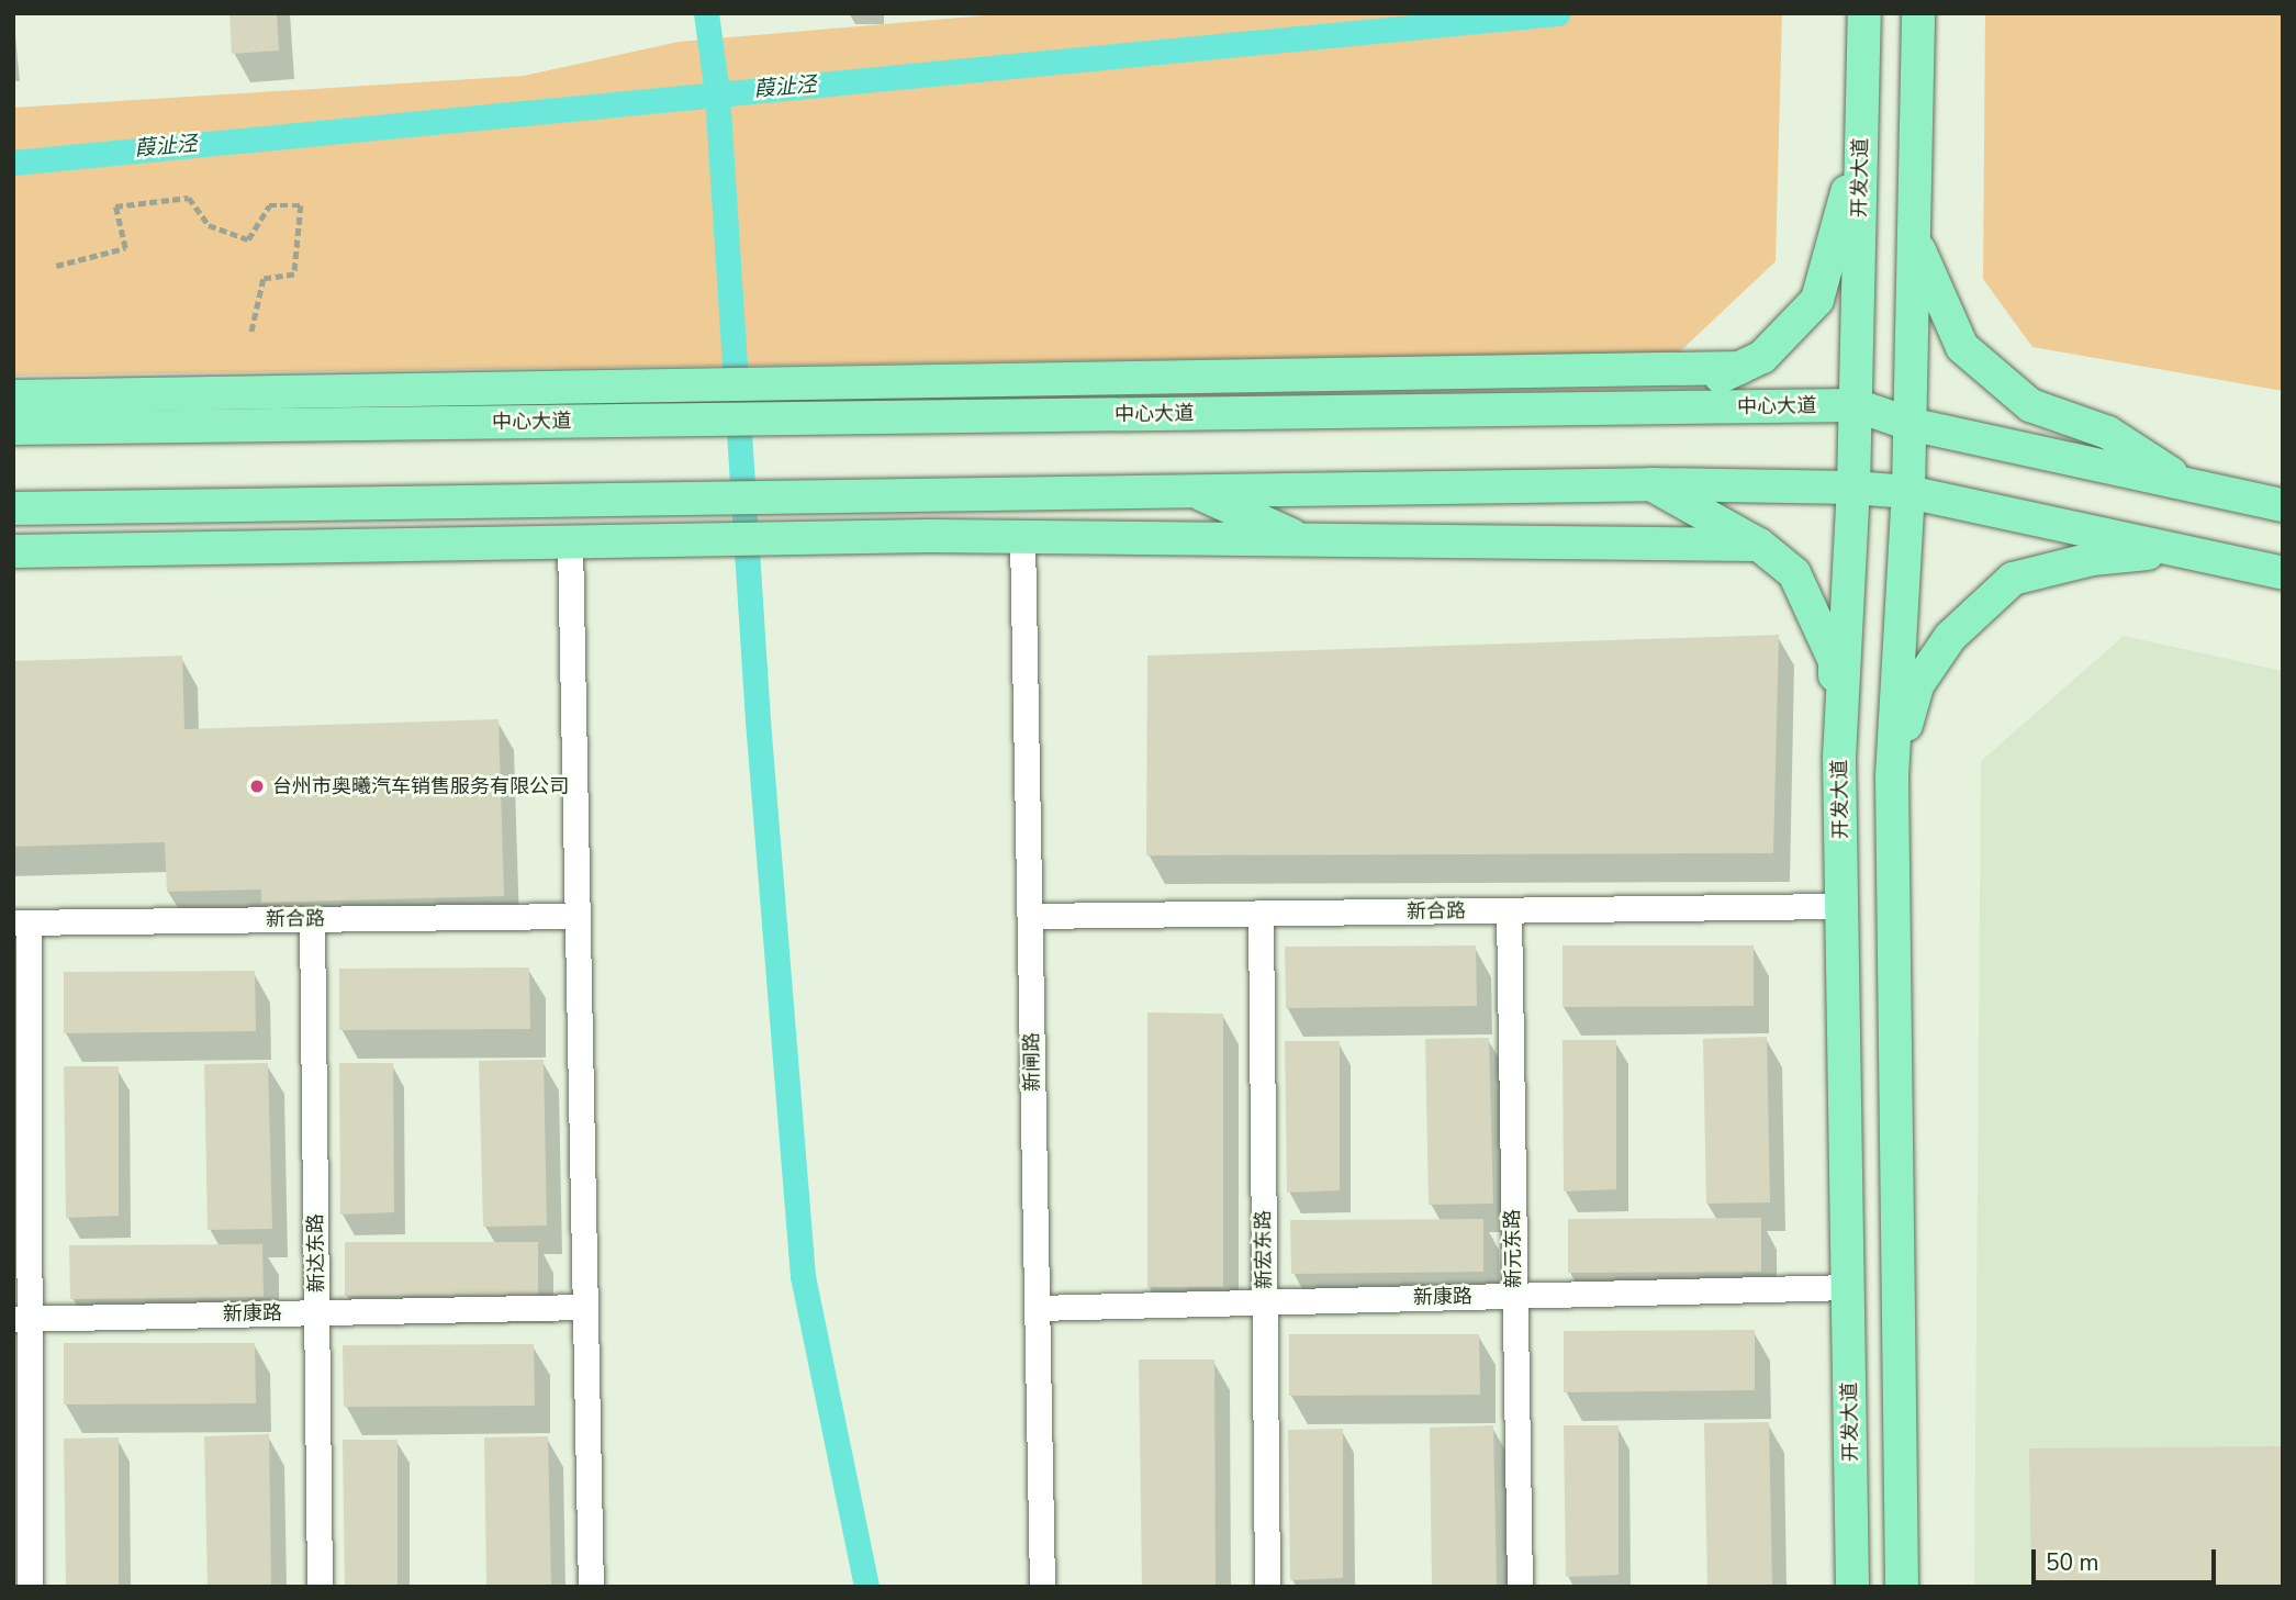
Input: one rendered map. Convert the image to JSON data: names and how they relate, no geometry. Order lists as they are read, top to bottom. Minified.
{"streets":{"main road":["开发大道","中心大道"],"street":["新合路","新闸路","新元东路","新宏东路","新达东路","新康路"]},"crossings":[["开发大道","中心大道"],["开发大道","新合路"],["开发大道","新康路"],["新合路","新闸路"],["新合路","新元东路"],["新合路","新宏东路"],["新合路","新达东路"],["新闸路","新康路"],["新元东路","新康路"],["新宏东路","新康路"],["新达东路","新康路"]],"water":["葭沚泾"],"places":["台州市奥曦汽车销售服务有限公司"],"scale_bar":"50 m"}
